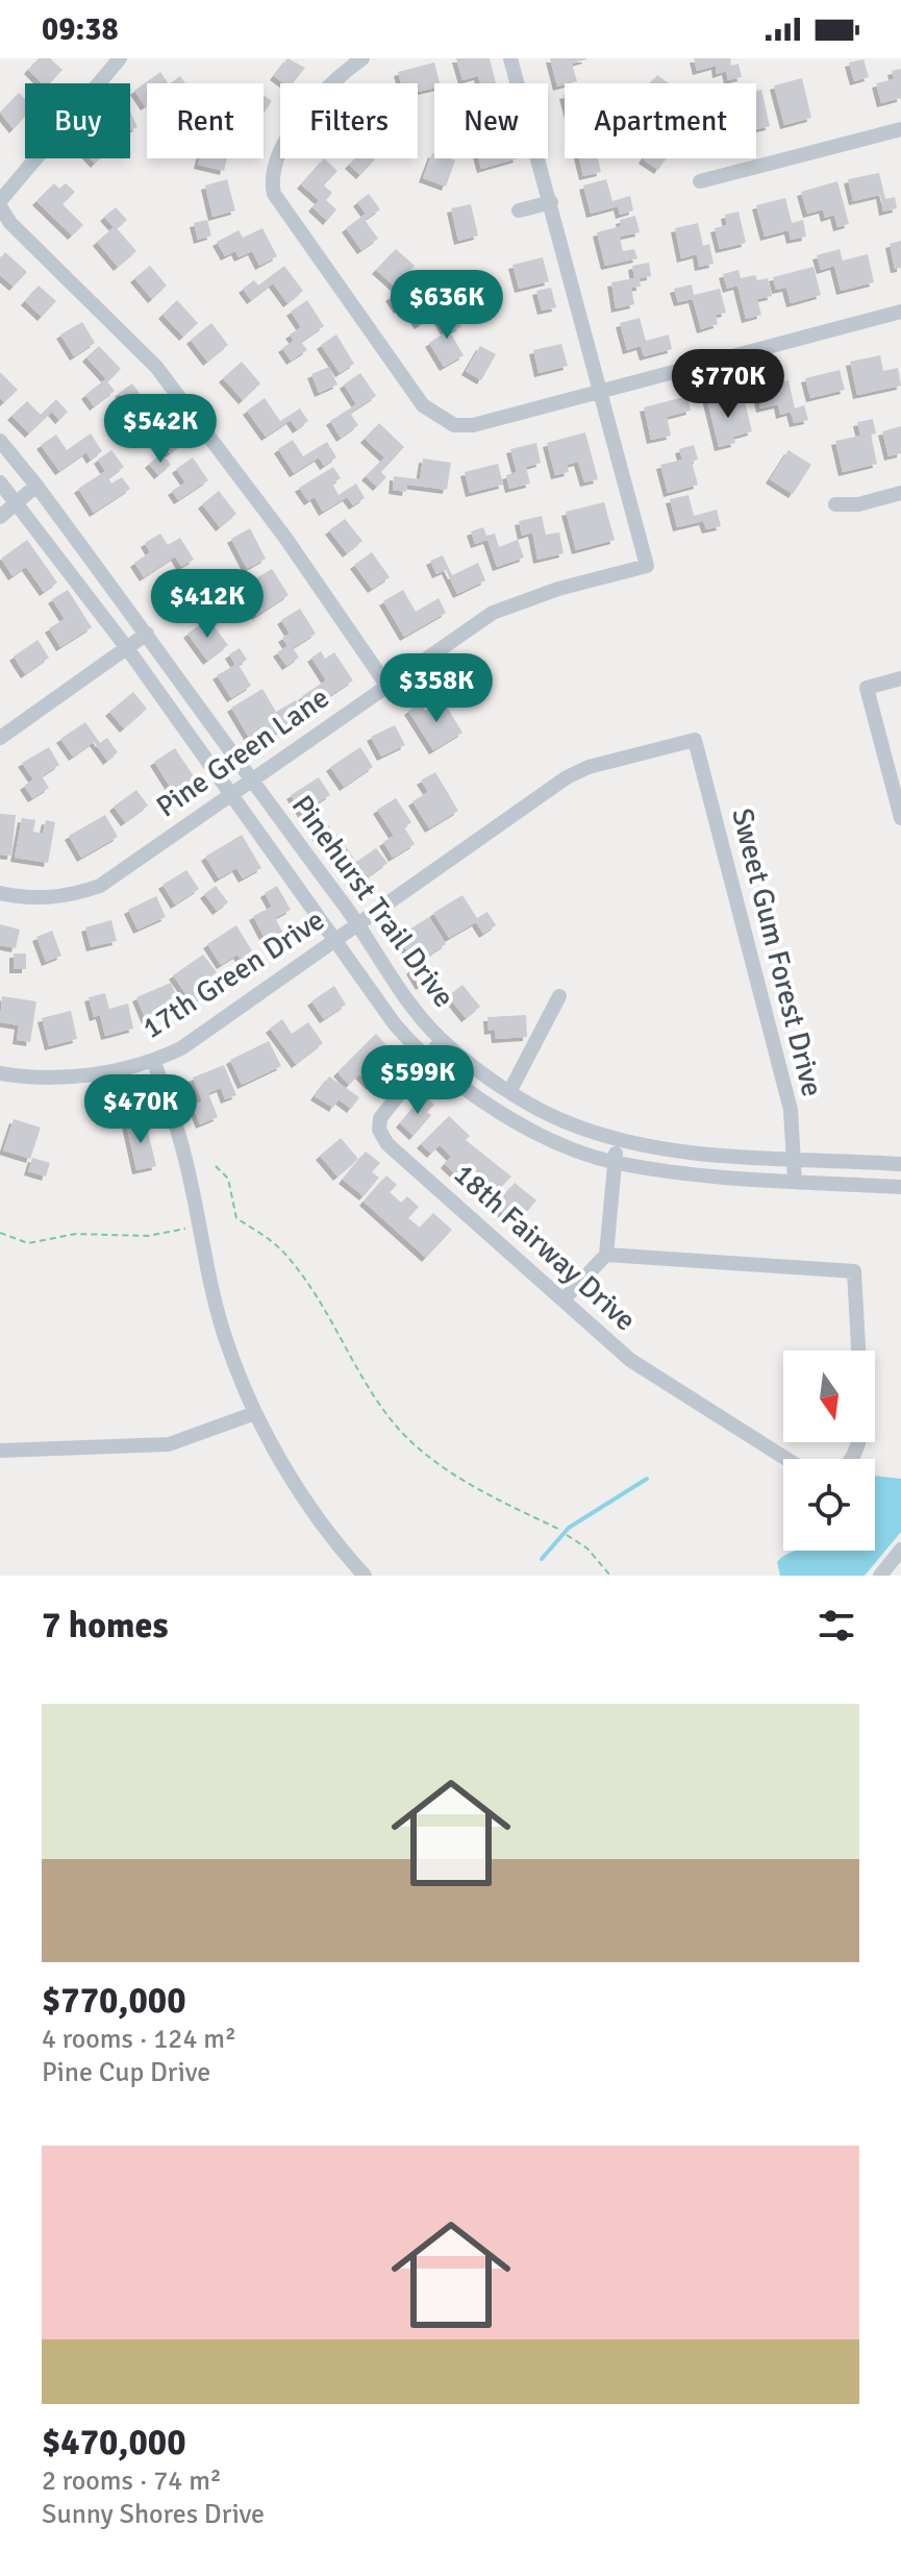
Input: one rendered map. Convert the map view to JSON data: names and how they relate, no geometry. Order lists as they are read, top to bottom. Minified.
{"streets":{"street":["Pine Green Lane","Pinehurst Trail Drive","Sweet Gum Forest Drive","17th Green Drive","18th Fairway Drive"]},"crossings":[["Pine Green Lane","Pinehurst Trail Drive"],["Pinehurst Trail Drive","Sweet Gum Forest Drive"],["Pinehurst Trail Drive","17th Green Drive"],["Pinehurst Trail Drive","18th Fairway Drive"],["Sweet Gum Forest Drive","17th Green Drive"]],"north":"bottom","page":{"status":"09:38","chip":["Buy","Rent","Filters","New","Apartment"],"price":["$636K","$770K","$542K","$412K","$358K","$599K","$470K"],"heading":"7 homes","list":[{"name":"$770,000","note":"4 rooms · 124 m² · Pine Cup Drive"},{"name":"$470,000","note":"2 rooms · 74 m² · Sunny Shores Drive"}]}}
